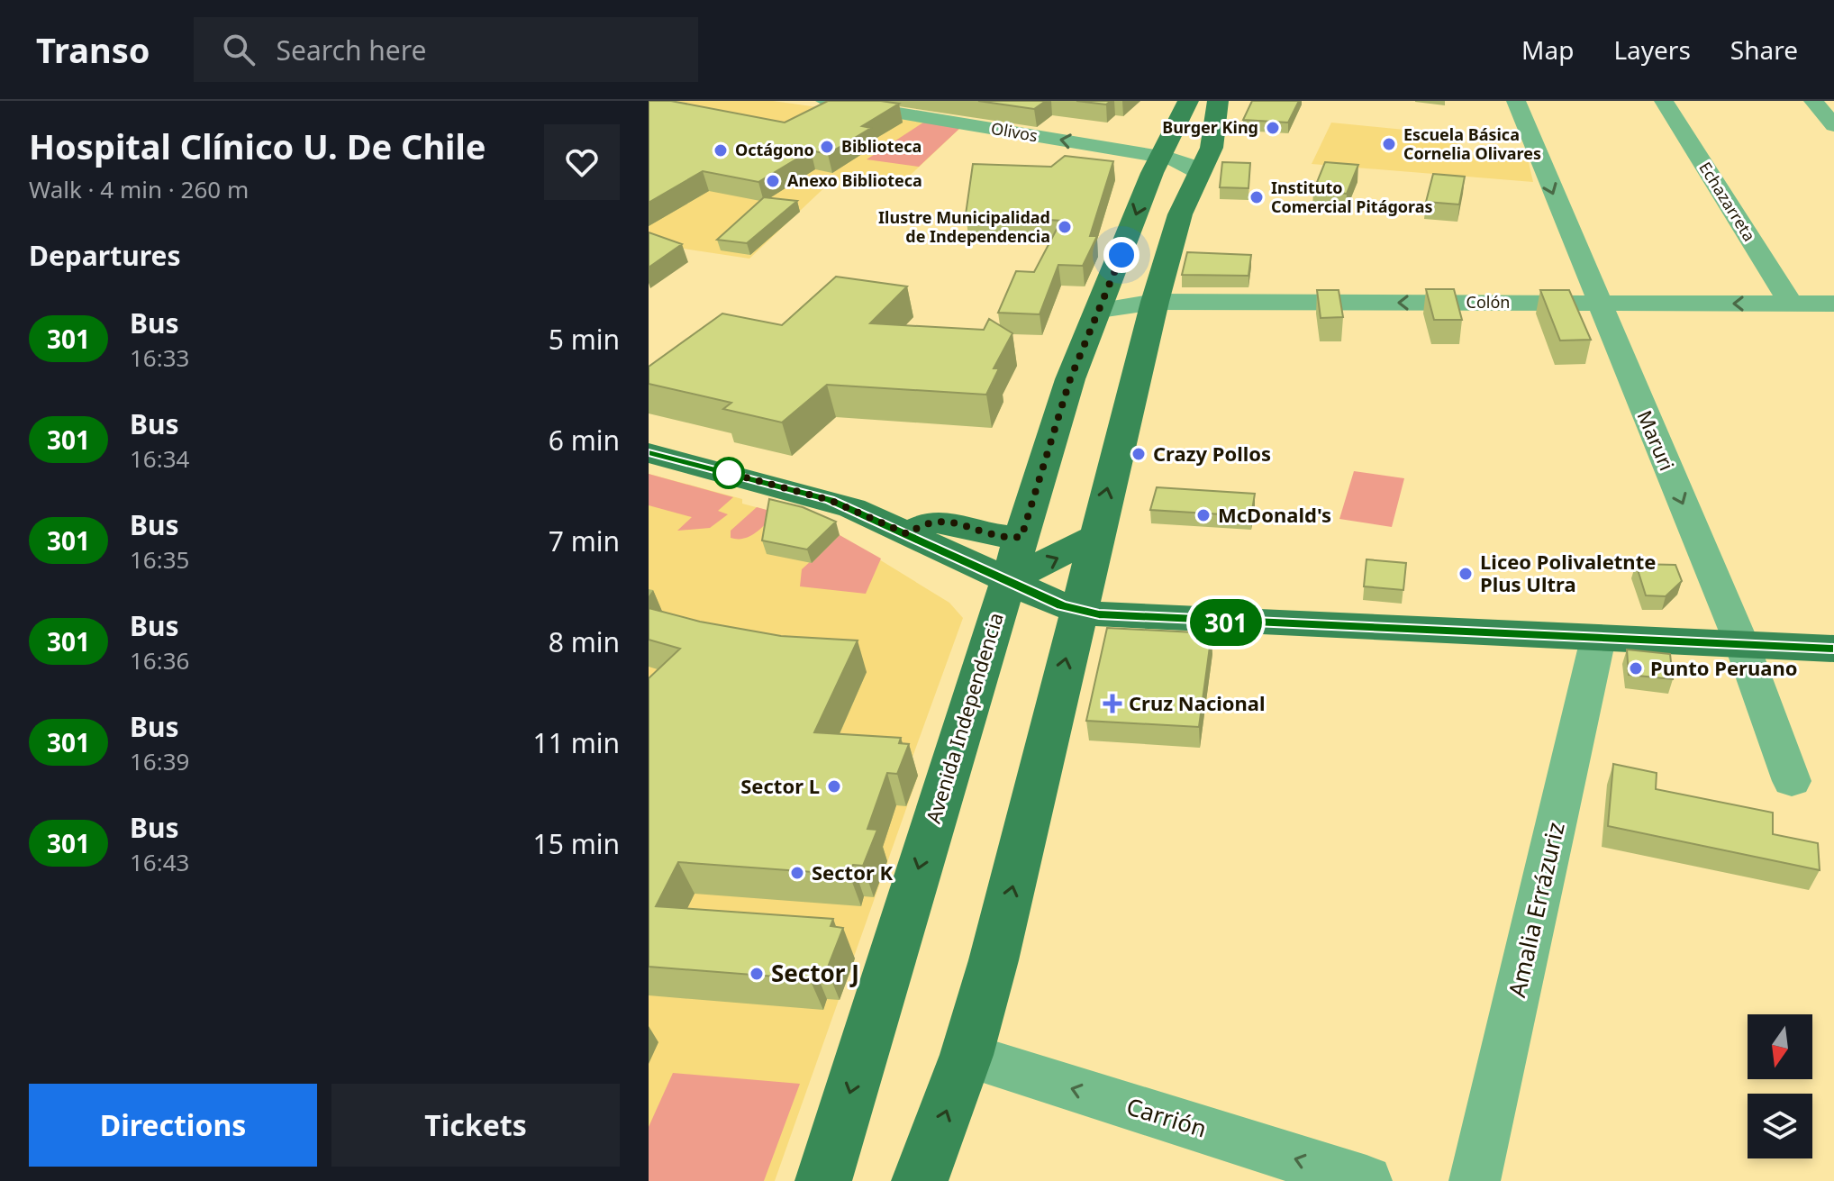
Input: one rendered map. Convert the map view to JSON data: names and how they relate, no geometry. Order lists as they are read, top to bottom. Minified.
{"streets":{"main road":["Avenida Independencia"],"street":["Olivos","Echazarreta","Colón","Maruri","Amalia Errázuriz","Carrión"]},"crossings":[["Olivos","Avenida Independencia"],["Echazarreta","Colón"],["Colón","Maruri"],["Colón","Avenida Independencia"]],"one_way":["Olivos","Colón","Maruri","Carrión"],"places":{"other":["Burger King","Escuela Básica Cornelia Olivares","Biblioteca","Octágono","Anexo Biblioteca","Instituto Comercial Pitágoras","Ilustre Municipalidad de Independencia","Crazy Pollos","McDonald's","Liceo Polivaletnte Plus Ultra","Punto Peruano","Sector L","Sector K","Sector J"],"health":["Cruz Nacional"]},"lines":["bus line 301"],"north":"bottom","page":{"header":"Transo","search":"Search here","nav":["Map","Layers","Share"],"heading":[["Hospital Clínico U. De Chile","Walk · 4 min · 260 m"],"Departures"],"on_map":"301","list":[{"mark":"301","name":"Bus","note":"16:33","value":"5 min"},{"mark":"301","name":"Bus","note":"16:34","value":"6 min"},{"mark":"301","name":"Bus","note":"16:35","value":"7 min"},{"mark":"301","name":"Bus","note":"16:36","value":"8 min"},{"mark":"301","name":"Bus","note":"16:39","value":"11 min"},{"mark":"301","name":"Bus","note":"16:43","value":"15 min"}],"buttons":["Directions","Tickets"]}}
